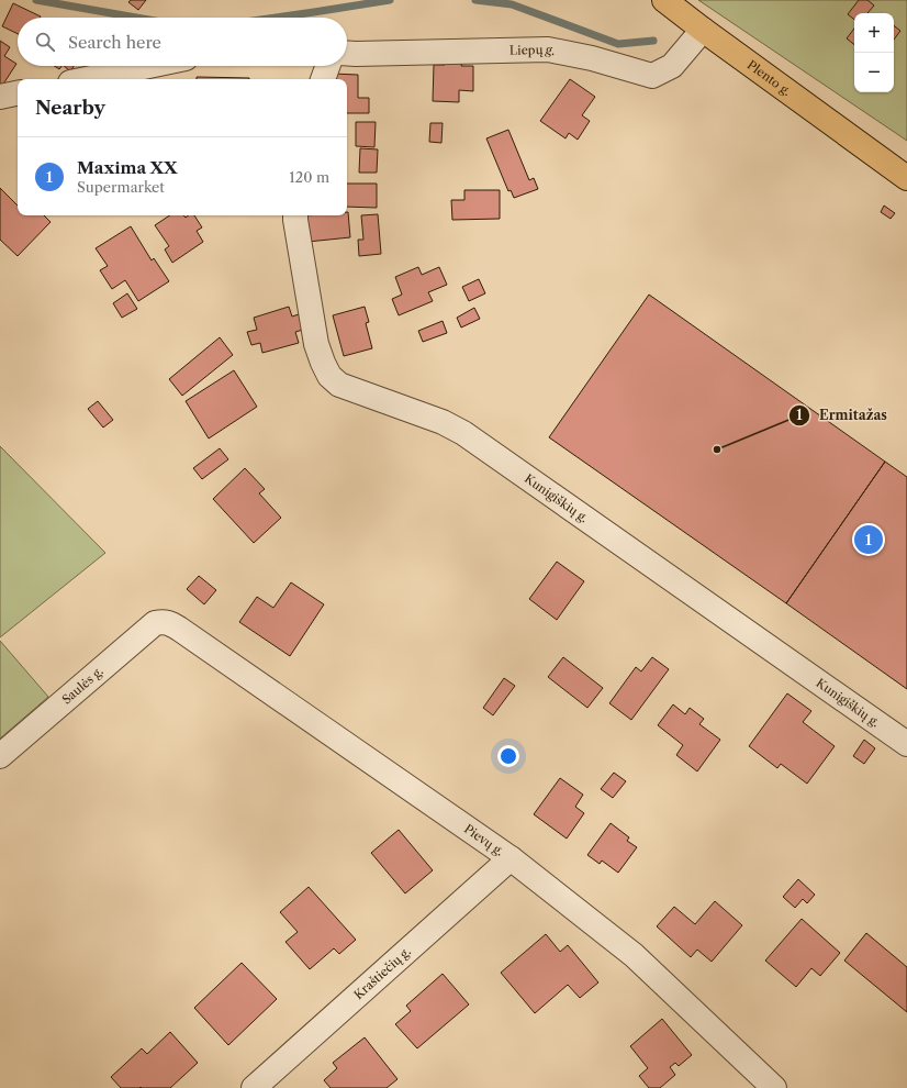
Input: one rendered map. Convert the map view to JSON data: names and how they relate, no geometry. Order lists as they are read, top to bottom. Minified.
{"streets":{"highway":["Plento g."],"street":["Liepų g.","Kunigiškių g.","Saulės g.","Pievų g.","Kraštiečių g."]},"crossings":[["Liepų g.","Plento g."],["Saulės g.","Pievų g."],["Pievų g.","Kraštiečių g."]],"places":["Ermitažas"],"page":{"map_buttons":["+","−"],"search":"Search here","heading":"Nearby","list":[{"mark":"1","name":"Maxima XX","note":"Supermarket","value":"120 m"}],"pins":"1"}}
